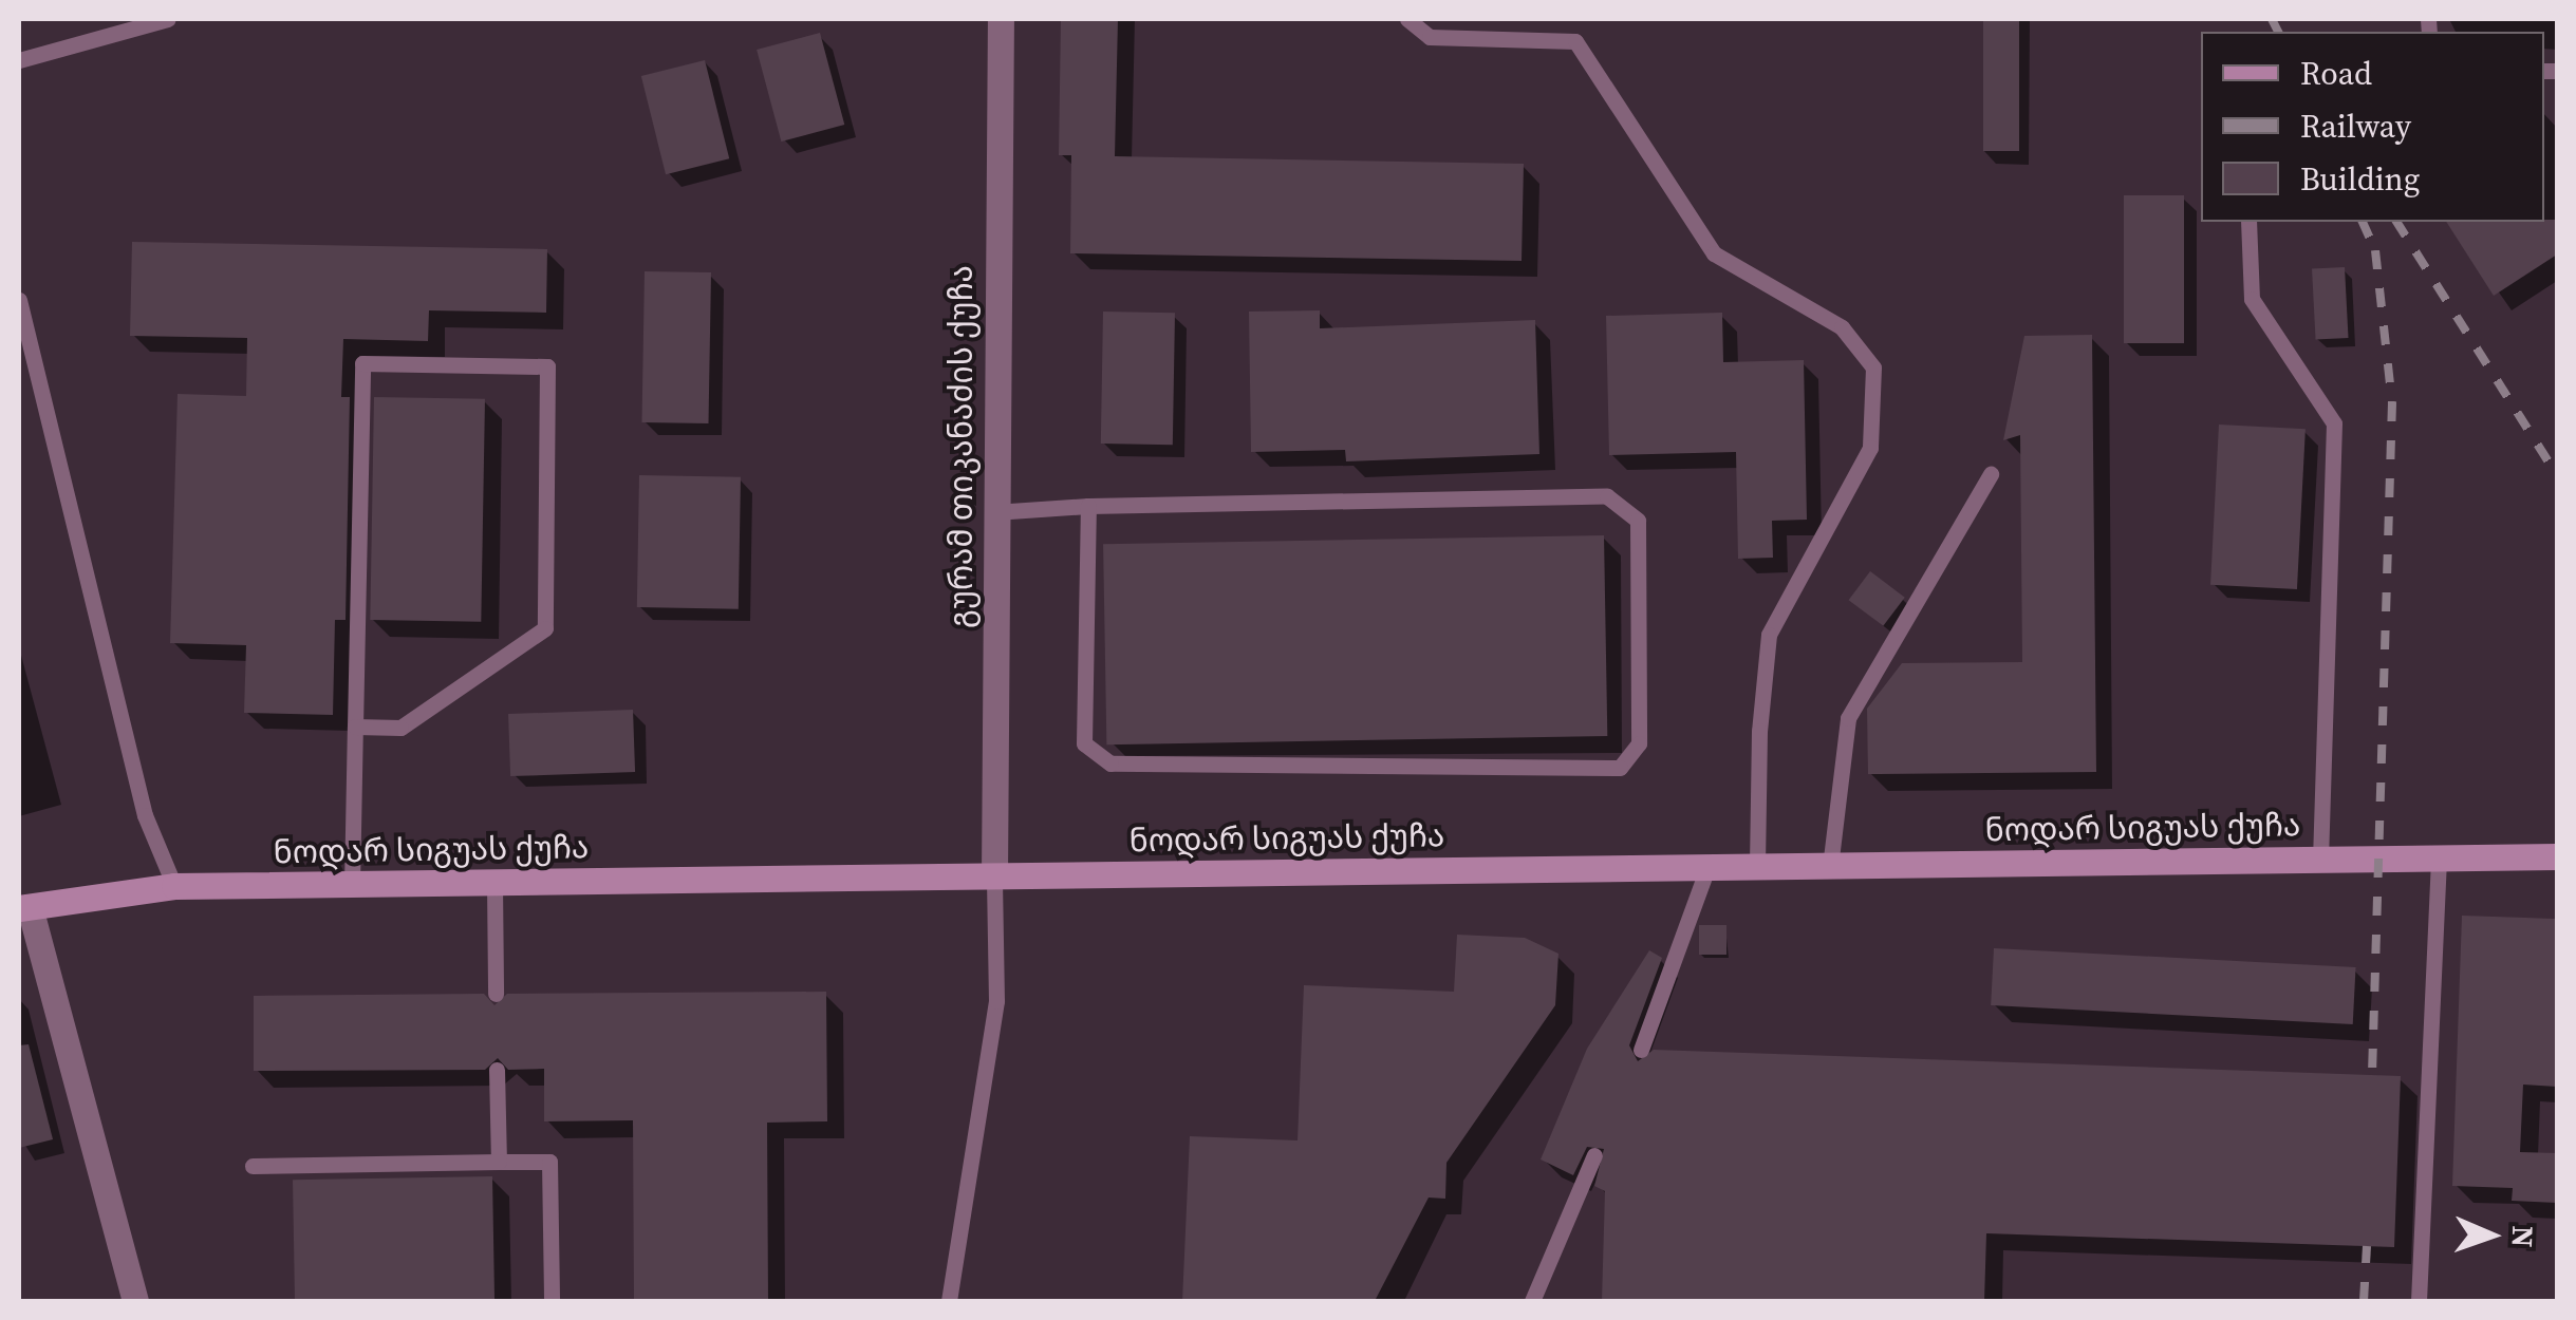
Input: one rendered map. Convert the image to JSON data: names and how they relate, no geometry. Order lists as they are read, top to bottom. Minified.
{"streets":{"street":["გურამ თიკანაძის ქუჩა","ნოდარ სიგუას ქუჩა"]},"crossings":[["გურამ თიკანაძის ქუჩა","ნოდარ სიგუას ქუჩა"]],"legend":["Road","Railway","Building"],"north":"right"}
